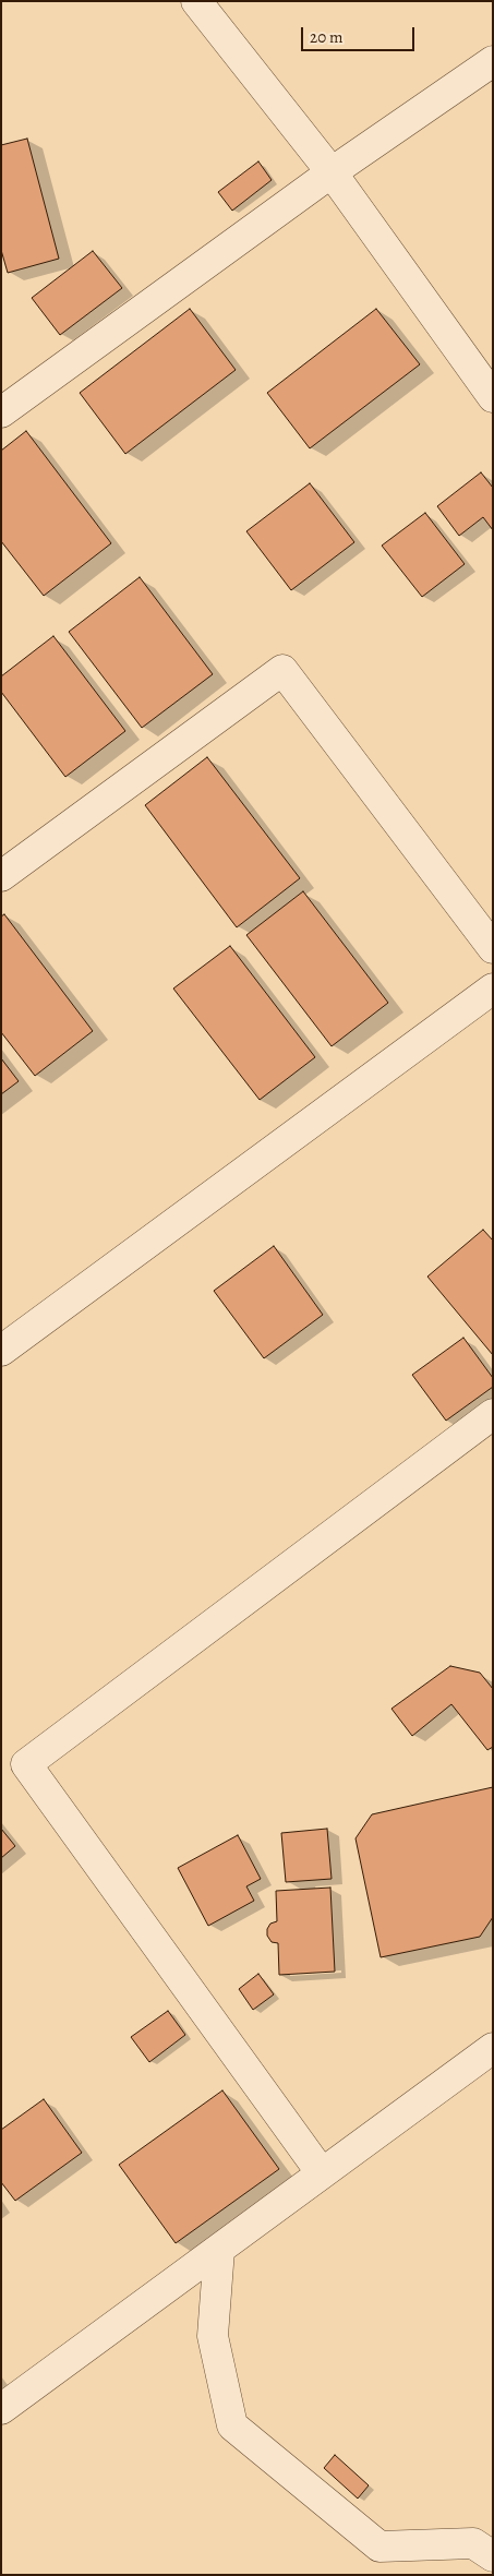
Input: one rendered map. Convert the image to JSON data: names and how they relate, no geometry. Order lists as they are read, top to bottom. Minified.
{"scale_bar":"20 m"}
